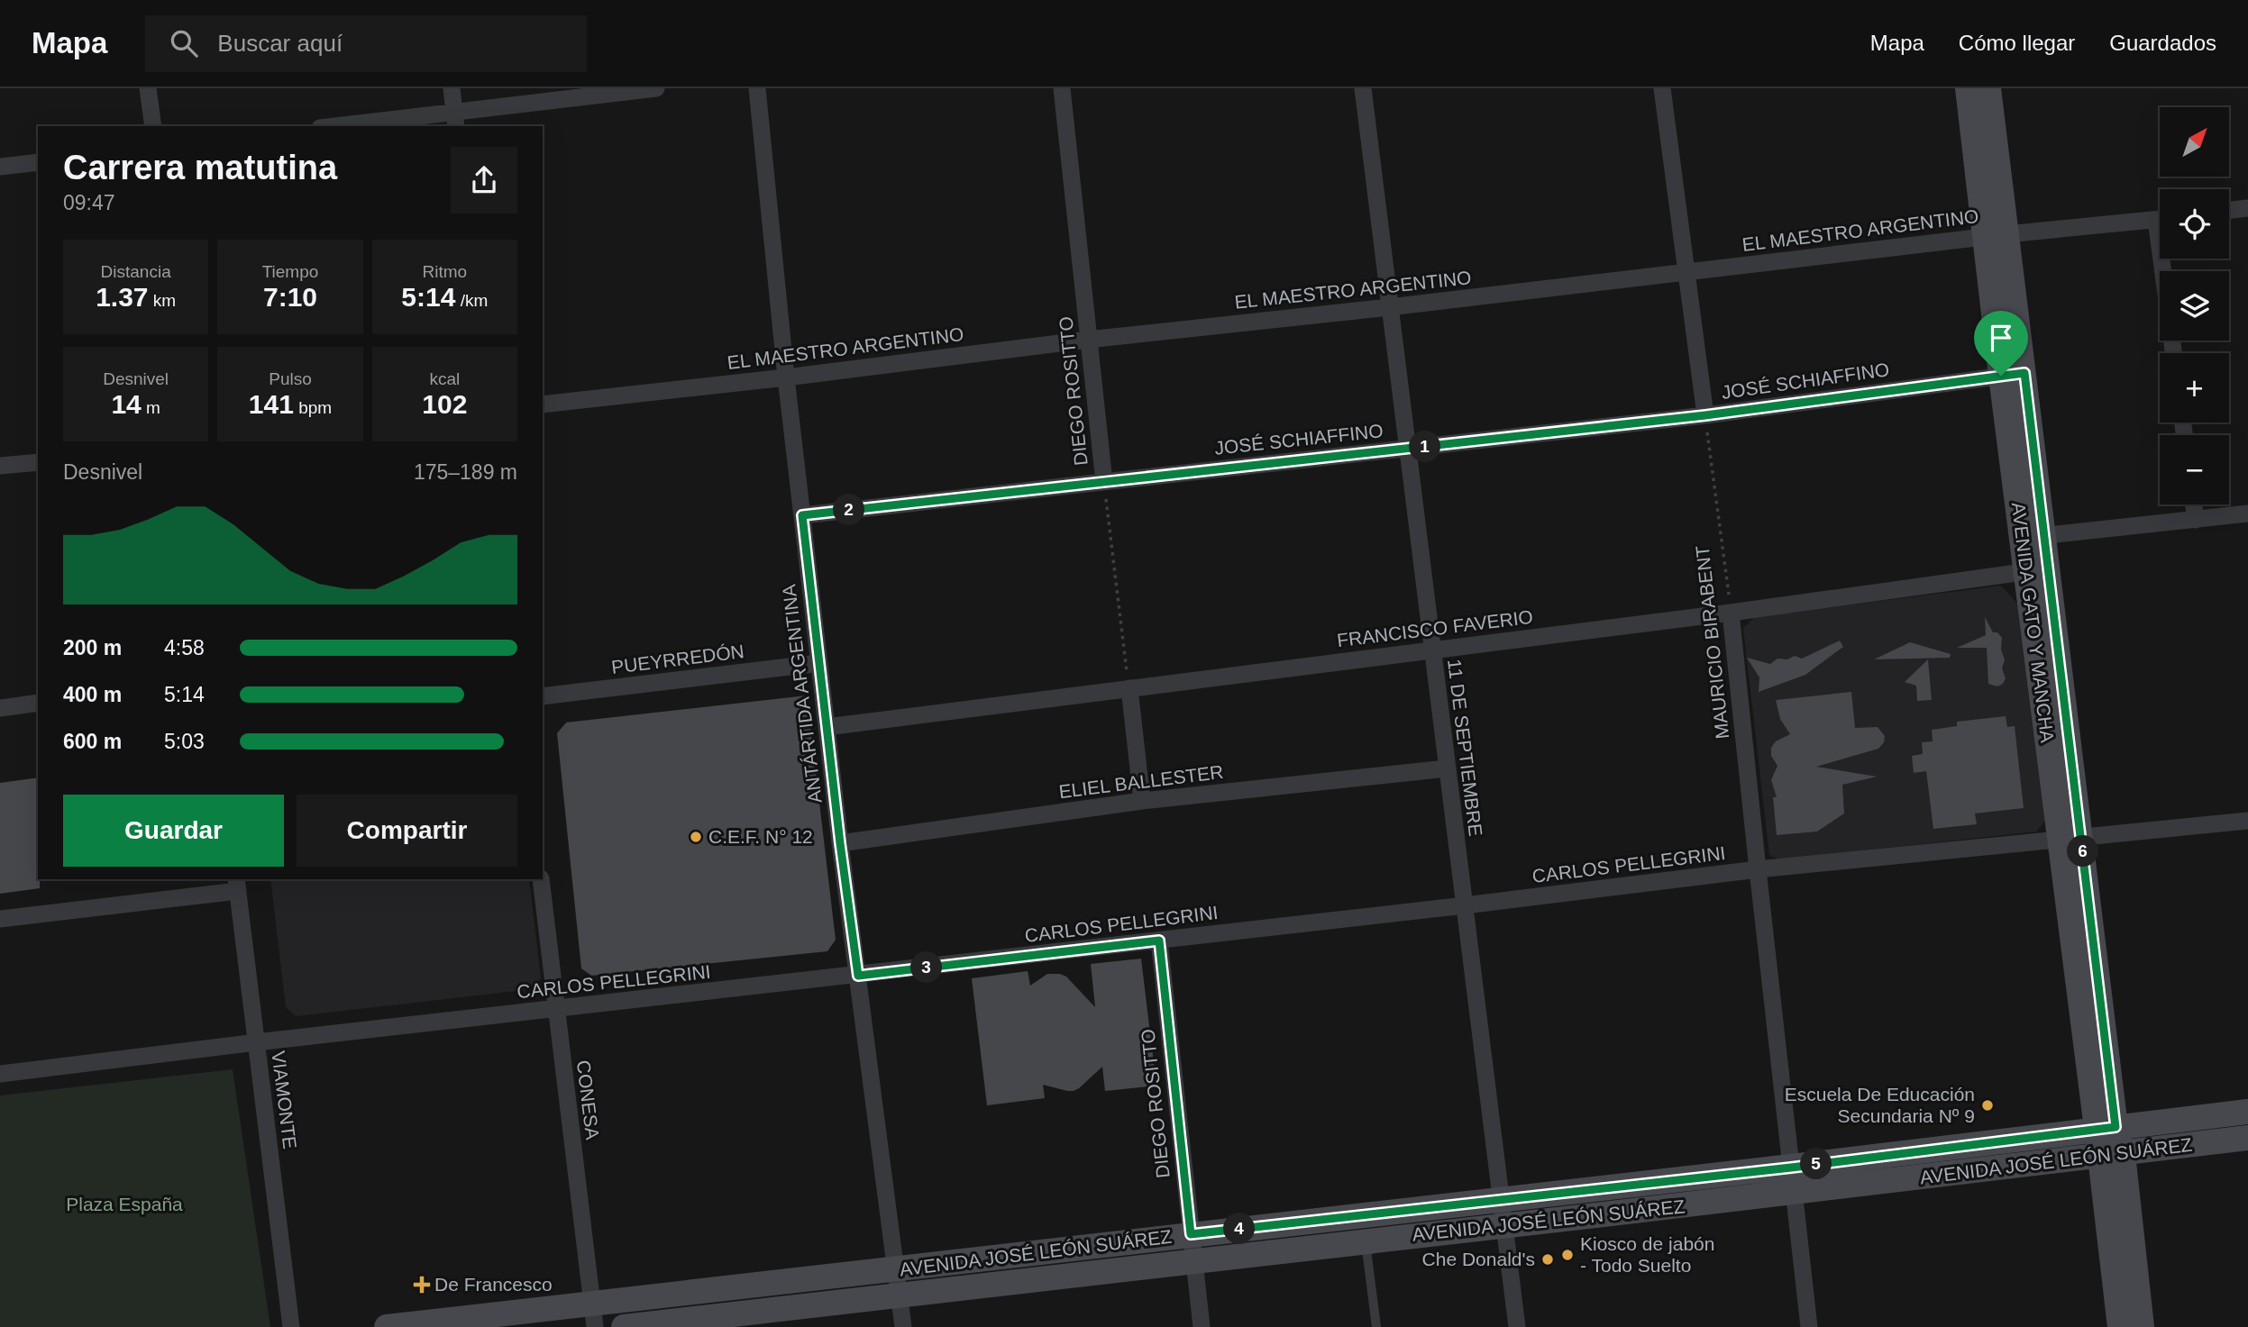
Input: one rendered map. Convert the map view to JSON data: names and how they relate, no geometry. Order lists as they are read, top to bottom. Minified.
{"streets":{"main road":["AVENIDA GATO Y MANCHA","AVENIDA JOSÉ LEÓN SUÁREZ"],"street":["EL MAESTRO ARGENTINO","JOSÉ SCHIAFFINO","DIEGO ROSITTO","FRANCISCO FAVERIO","MAURICIO BIRABENT","PUEYRREDÓN","ANTÁRTIDA ARGENTINA","11 DE SEPTIEMBRE","ELIEL BALLESTER","CARLOS PELLEGRINI","VIAMONTE","CONESA"]},"crossings":[["EL MAESTRO ARGENTINO","DIEGO ROSITTO"],["EL MAESTRO ARGENTINO","AVENIDA GATO Y MANCHA"],["EL MAESTRO ARGENTINO","ANTÁRTIDA ARGENTINA"],["EL MAESTRO ARGENTINO","11 DE SEPTIEMBRE"],["JOSÉ SCHIAFFINO","DIEGO ROSITTO"],["JOSÉ SCHIAFFINO","AVENIDA GATO Y MANCHA"],["JOSÉ SCHIAFFINO","MAURICIO BIRABENT"],["JOSÉ SCHIAFFINO","ANTÁRTIDA ARGENTINA"],["JOSÉ SCHIAFFINO","11 DE SEPTIEMBRE"],["DIEGO ROSITTO","FRANCISCO FAVERIO"],["DIEGO ROSITTO","CARLOS PELLEGRINI"],["DIEGO ROSITTO","AVENIDA JOSÉ LEÓN SUÁREZ"],["AVENIDA GATO Y MANCHA","FRANCISCO FAVERIO"],["AVENIDA GATO Y MANCHA","CARLOS PELLEGRINI"],["AVENIDA GATO Y MANCHA","AVENIDA JOSÉ LEÓN SUÁREZ"],["FRANCISCO FAVERIO","MAURICIO BIRABENT"],["FRANCISCO FAVERIO","ANTÁRTIDA ARGENTINA"],["FRANCISCO FAVERIO","11 DE SEPTIEMBRE"],["MAURICIO BIRABENT","CARLOS PELLEGRINI"],["MAURICIO BIRABENT","AVENIDA JOSÉ LEÓN SUÁREZ"],["PUEYRREDÓN","ANTÁRTIDA ARGENTINA"],["ANTÁRTIDA ARGENTINA","ELIEL BALLESTER"],["ANTÁRTIDA ARGENTINA","CARLOS PELLEGRINI"],["ANTÁRTIDA ARGENTINA","AVENIDA JOSÉ LEÓN SUÁREZ"],["11 DE SEPTIEMBRE","ELIEL BALLESTER"],["11 DE SEPTIEMBRE","CARLOS PELLEGRINI"],["11 DE SEPTIEMBRE","AVENIDA JOSÉ LEÓN SUÁREZ"],["CARLOS PELLEGRINI","VIAMONTE"],["CARLOS PELLEGRINI","CONESA"],["CONESA","AVENIDA JOSÉ LEÓN SUÁREZ"]],"parks":["Plaza España"],"places":{"other":["C.E.F. N° 12","Escuela De Educación Secundaria Nº 9","Kiosco de jabón - Todo Suelto","Che Donald's"],"health":["De Francesco"]},"north":"top right","page":{"header":"Mapa","search":"Buscar aquí","nav":["Mapa","Cómo llegar","Guardados"],"map_buttons":["+","−"],"heading":["Carrera matutina","09:47"],"stats":[["Distancia","1.37 km"],["Tiempo","7:10"],["Ritmo","5:14 /km"],["Desnivel","14 m"],["Pulso","141 bpm"],["kcal","102"]],"pins":["1","2","6","3","5","4"],"chart":["Desnivel","175–189 m"],"list":[{"name":"200 m","note":"4:58"},{"name":"400 m","note":"5:14"},{"name":"600 m","note":"5:03"}],"buttons":["Guardar","Compartir"]}}
